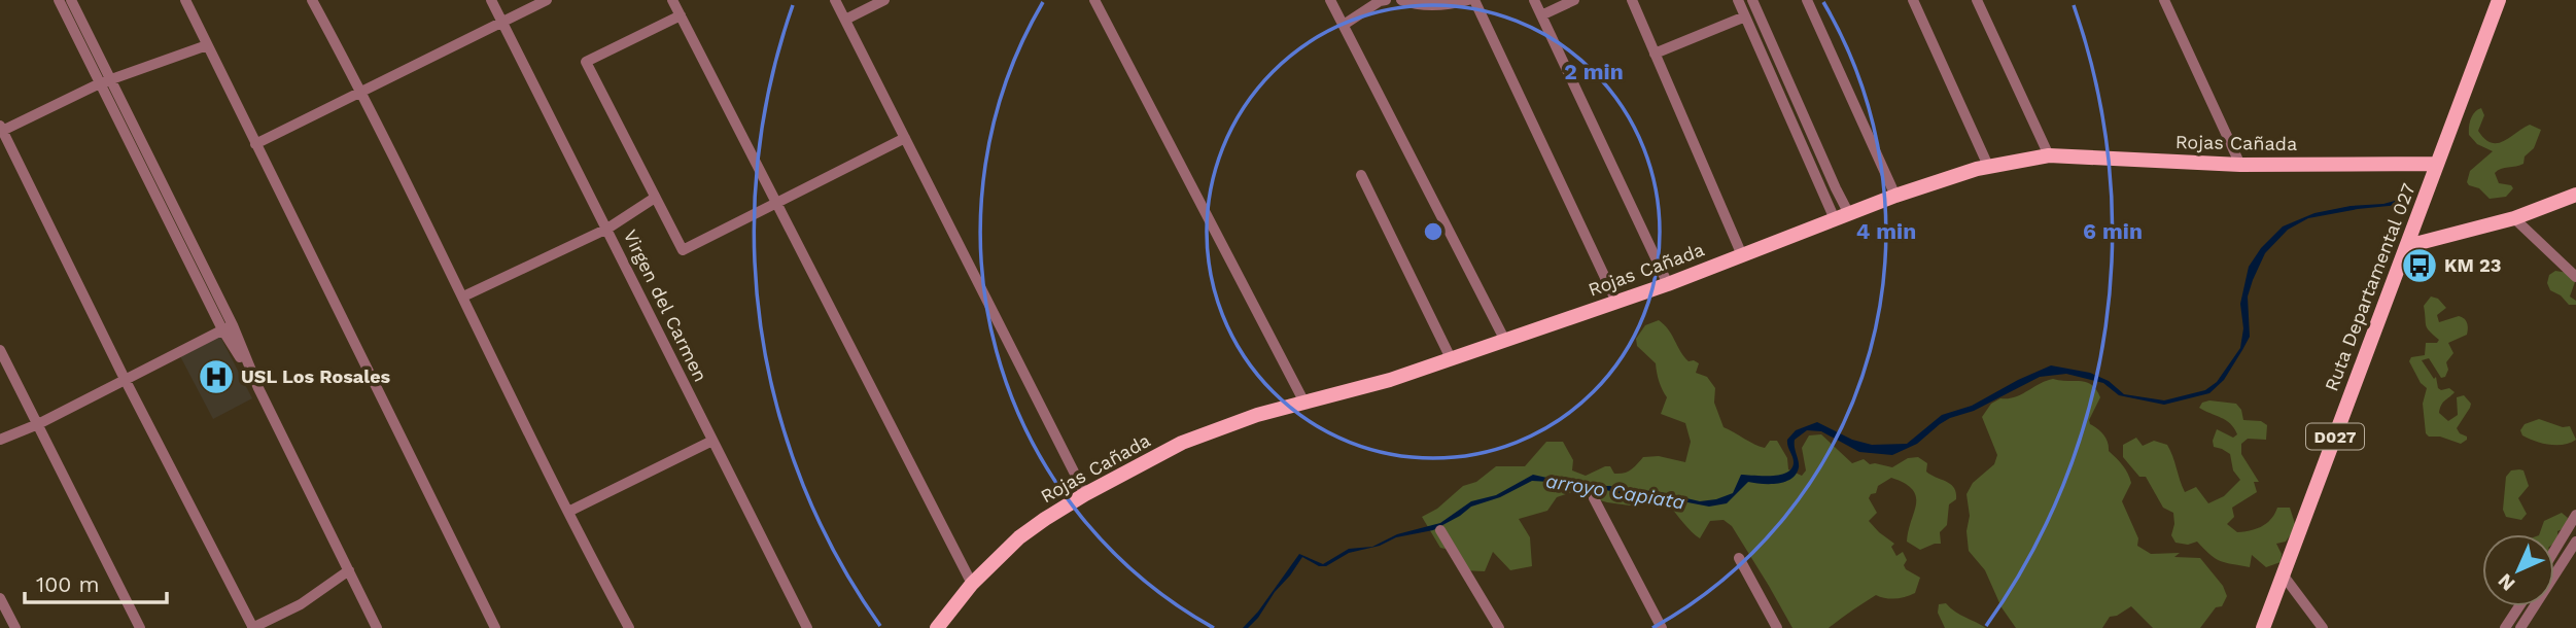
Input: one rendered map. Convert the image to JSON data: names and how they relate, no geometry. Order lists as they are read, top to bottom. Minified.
{"streets":{"main road":["Rojas Cañada","Ruta Departamental 027","D027"],"street":["Virgen del Carmen"]},"crossings":[["Rojas Cañada","Ruta Departamental 027"]],"water":["arroyo Capiata"],"places":{"bus stop":["KM 23"],"hospital":["USL Los Rosales"]},"scale_bar":"100 m","north":"bottom left","rings":["2 min","4 min","6 min"]}
